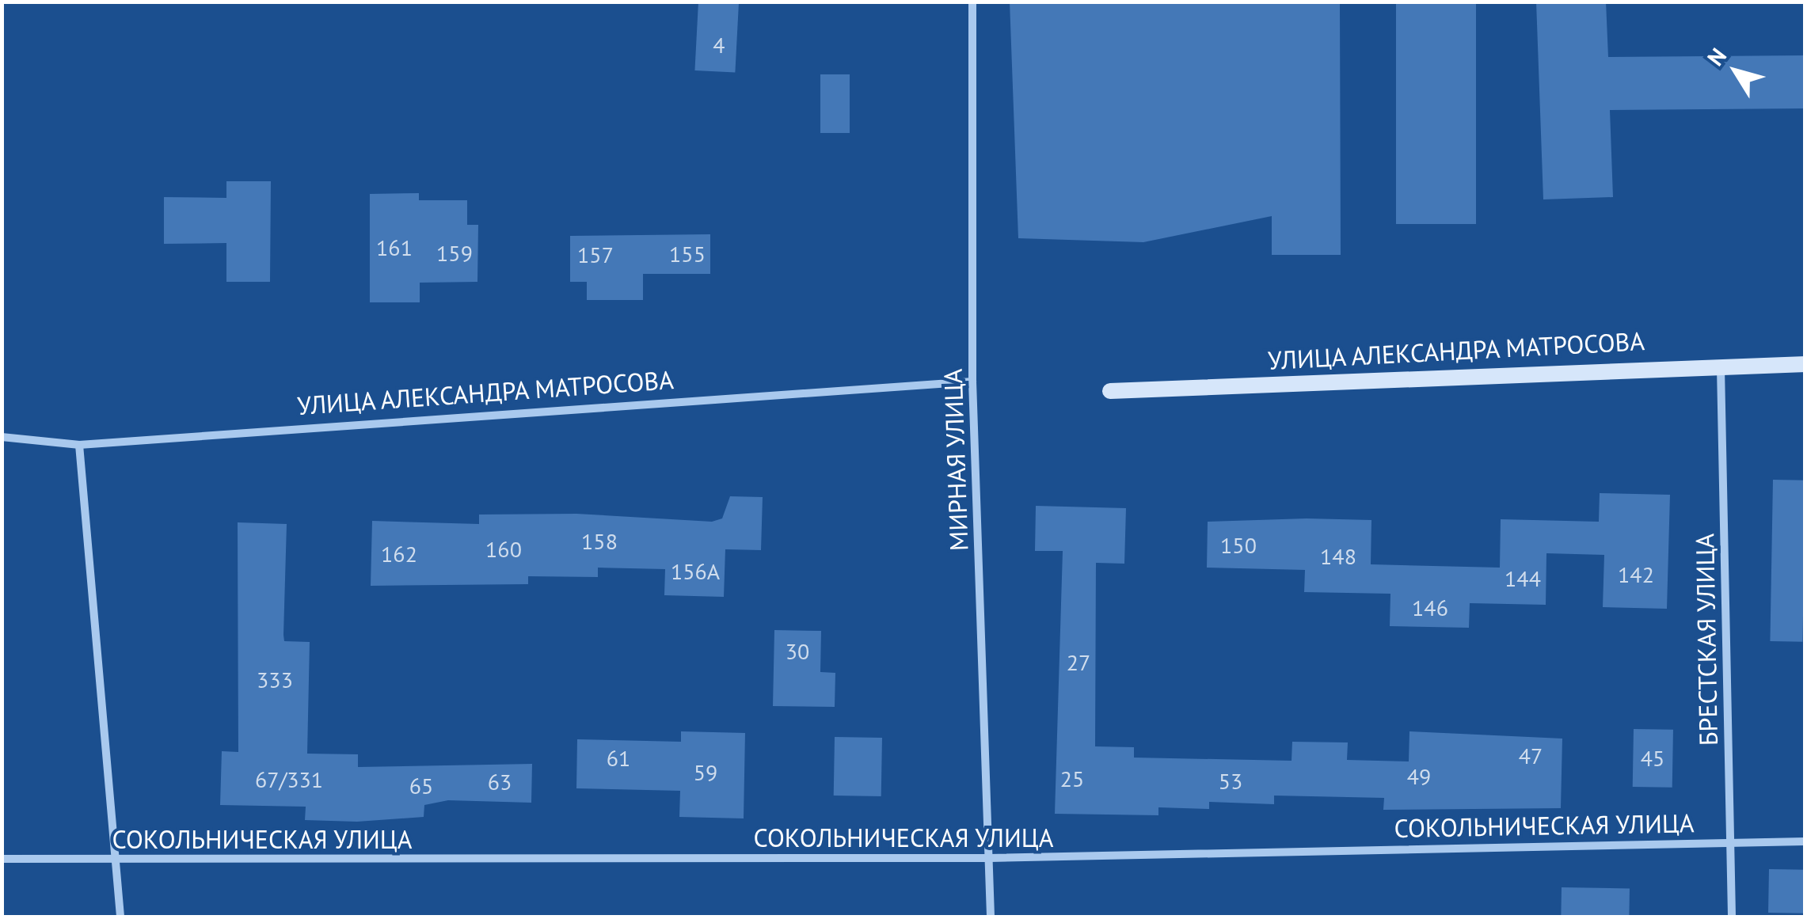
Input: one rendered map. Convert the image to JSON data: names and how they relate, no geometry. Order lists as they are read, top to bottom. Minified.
{"streets":{"street":["УЛИЦА АЛЕКСАНДРА МАТРОСОВА","МИРНАЯ УЛИЦА","БРЕСТСКАЯ УЛИЦА","СОКОЛЬНИЧЕСКАЯ УЛИЦА"]},"crossings":[["УЛИЦА АЛЕКСАНДРА МАТРОСОВА","МИРНАЯ УЛИЦА"],["УЛИЦА АЛЕКСАНДРА МАТРОСОВА","БРЕСТСКАЯ УЛИЦА"],["МИРНАЯ УЛИЦА","СОКОЛЬНИЧЕСКАЯ УЛИЦА"],["БРЕСТСКАЯ УЛИЦА","СОКОЛЬНИЧЕСКАЯ УЛИЦА"]],"house_numbers":["4","161","159","155","157","158","150","160","162","148","156А","142","144","146","30","27","333","47","61","45","59","49","25","67/331","53","63","65"],"north":"top left"}
